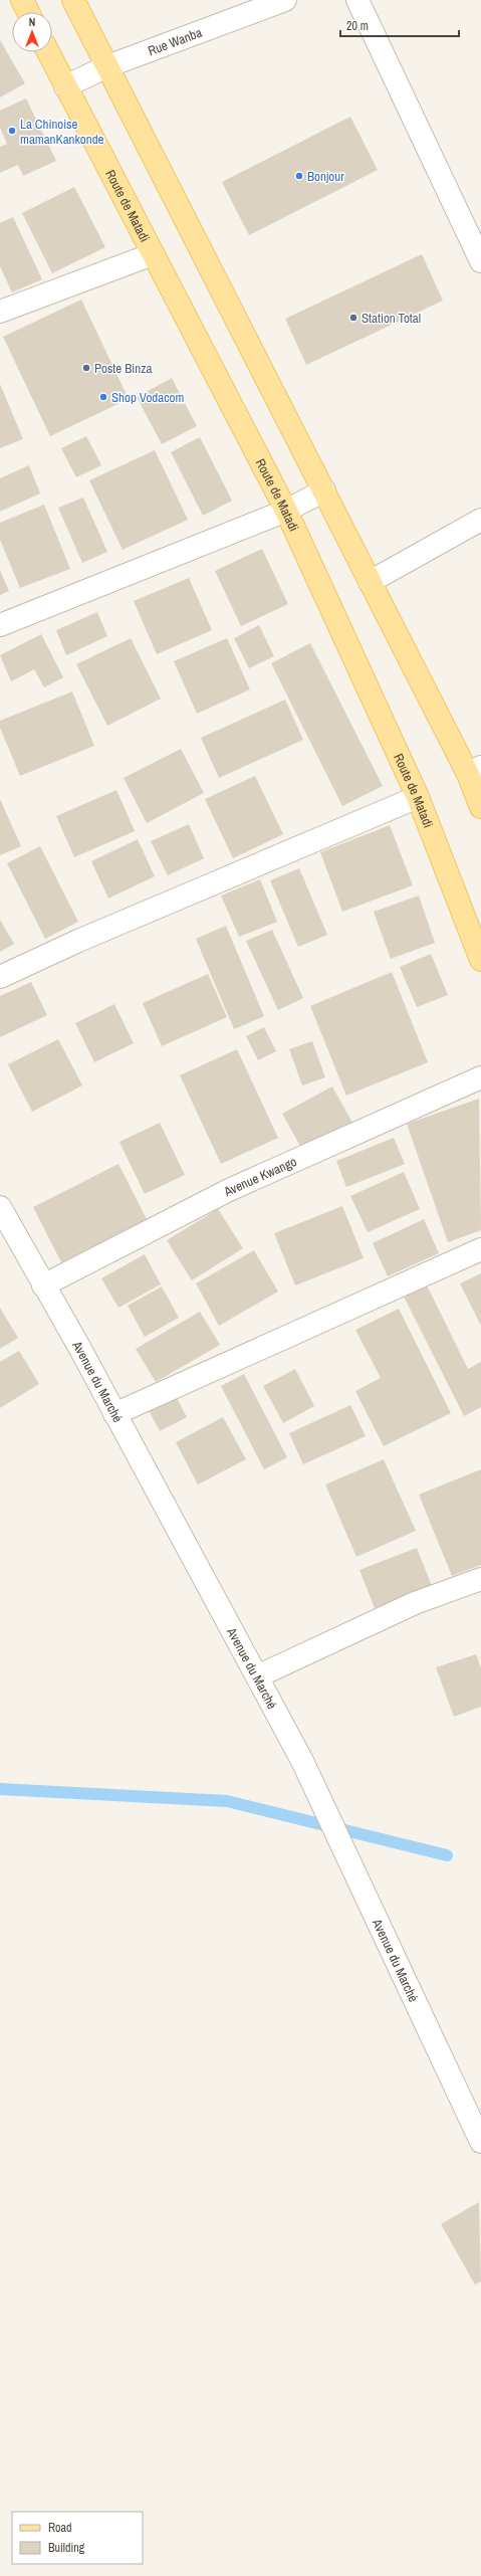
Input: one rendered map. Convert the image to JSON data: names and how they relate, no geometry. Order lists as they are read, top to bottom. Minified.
{"streets":{"main road":["Route de Matadi"],"street":["Rue Wanba","Avenue Kwango","Avenue du Marché"]},"crossings":[["Rue Wanba","Route de Matadi"],["Avenue Kwango","Avenue du Marché"]],"places":["La Chinoise mamanKankonde","Bonjour","Station Total","Poste Binza","Shop Vodacom"],"legend":["Road","Building"],"scale_bar":"20 m","north":"top"}
